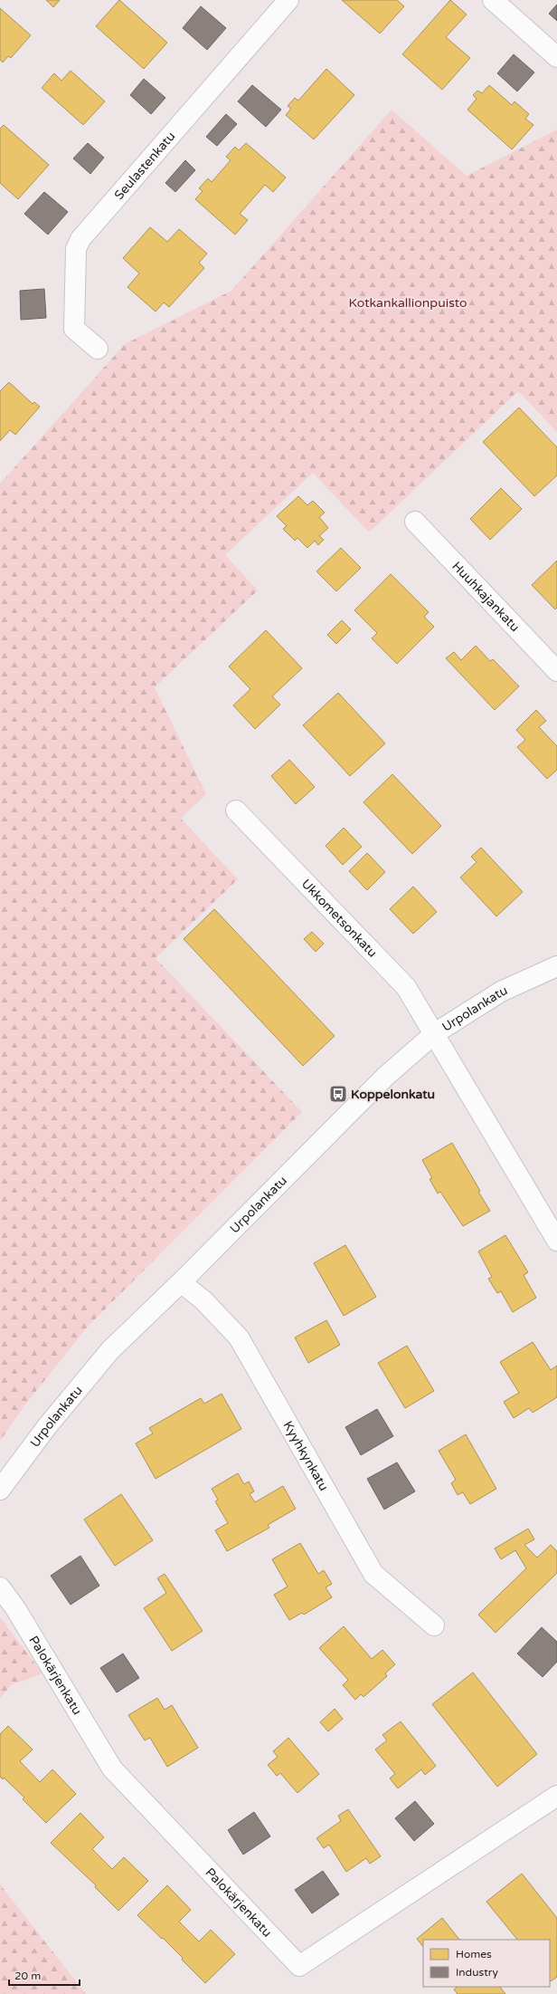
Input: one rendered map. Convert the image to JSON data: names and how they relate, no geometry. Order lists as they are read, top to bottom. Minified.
{"streets":{"street":["Seulastenkatu","Huuhkajankatu","Ukkometsonkatu","Urpolankatu","Kyyhkynkatu","Palokärjenkatu"]},"crossings":[["Ukkometsonkatu","Urpolankatu"],["Urpolankatu","Kyyhkynkatu"]],"parks":["Kotkankallionpuisto"],"places":{"bus stop":["Koppelonkatu"]},"legend":["Homes","Industry"],"scale_bar":"20 m"}
